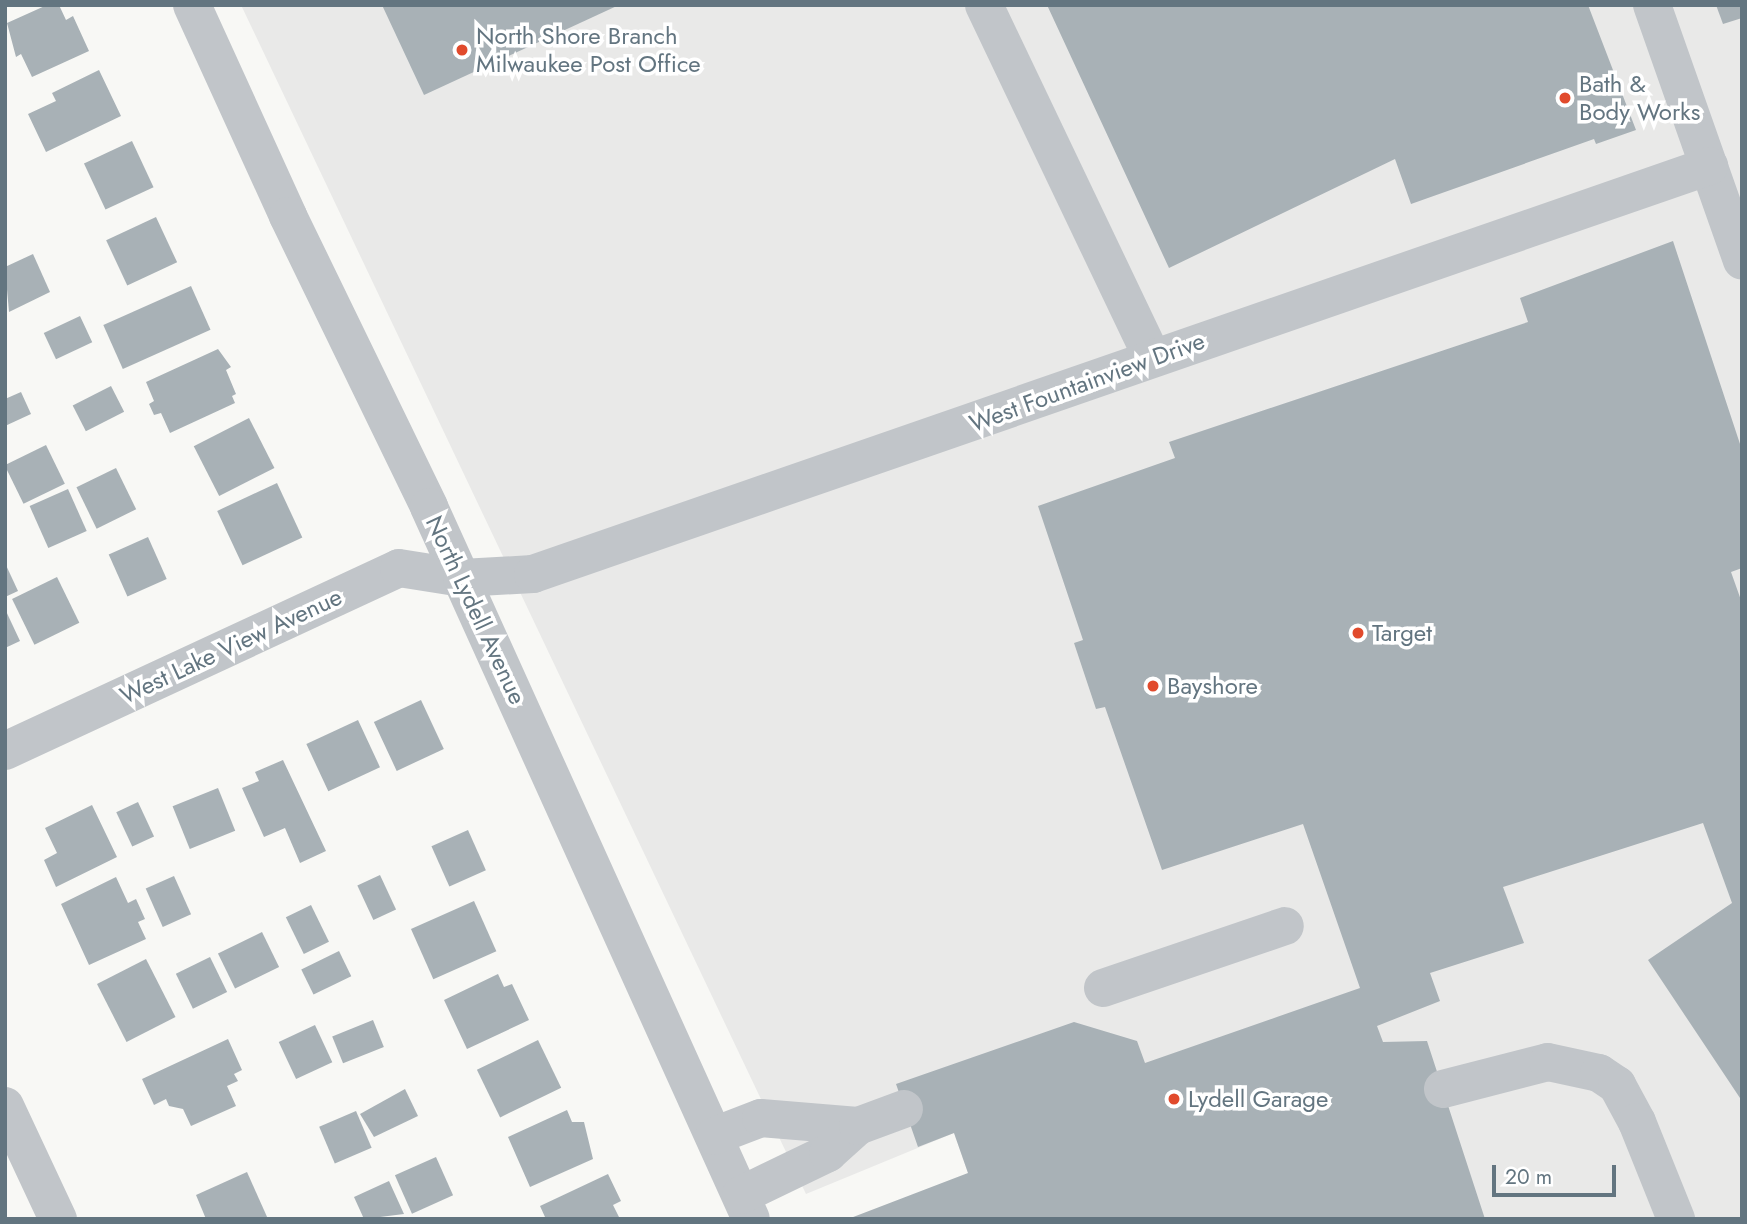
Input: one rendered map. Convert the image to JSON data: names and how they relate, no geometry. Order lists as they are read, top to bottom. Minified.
{"streets":{"street":["West Fountainview Drive","North Lydell Avenue","West Lake View Avenue"]},"crossings":[["West Fountainview Drive","North Lydell Avenue"],["West Fountainview Drive","West Lake View Avenue"],["North Lydell Avenue","West Lake View Avenue"]],"places":["North Shore Branch Milwaukee Post Office","Bath & Body Works","Target","Bayshore","Lydell Garage"],"scale_bar":"20 m"}
